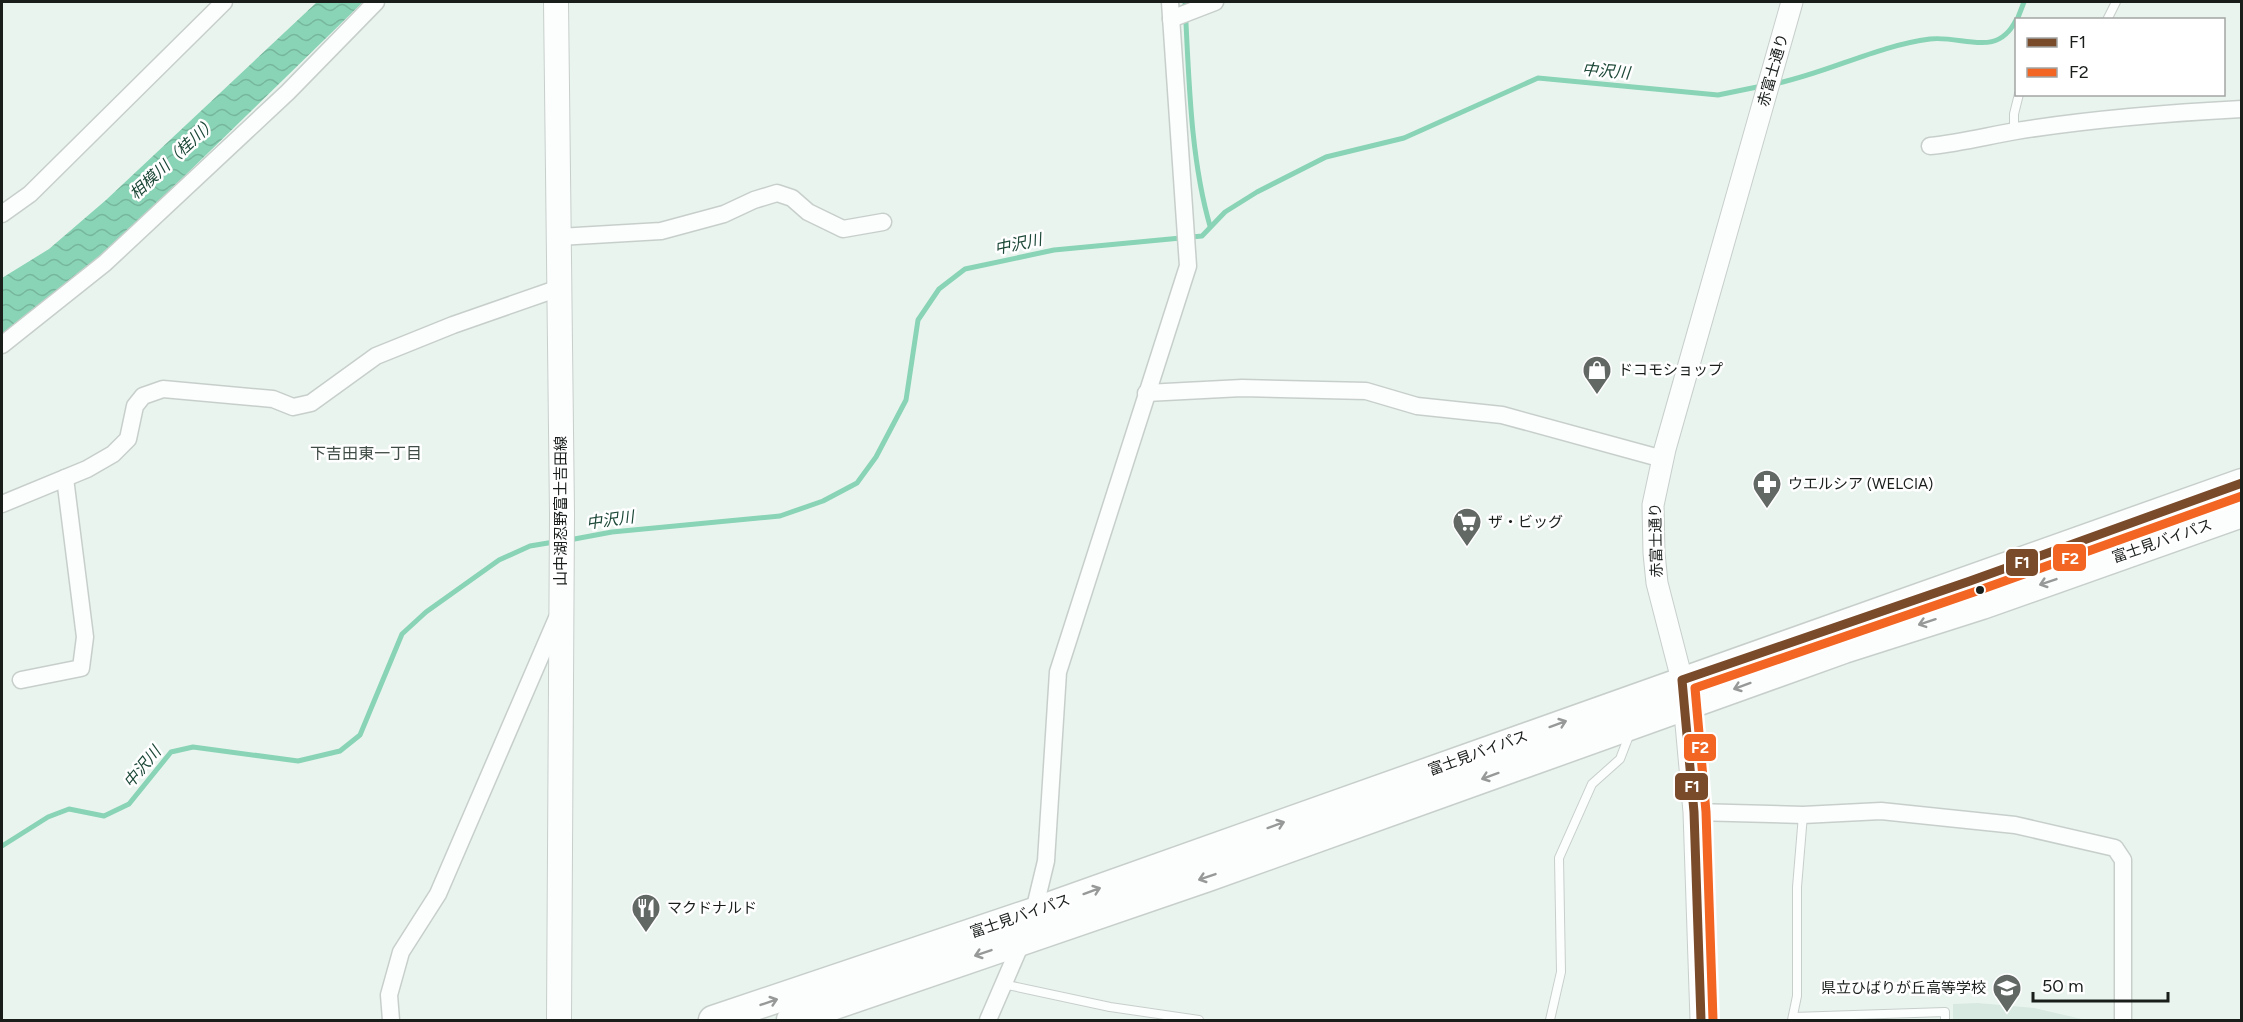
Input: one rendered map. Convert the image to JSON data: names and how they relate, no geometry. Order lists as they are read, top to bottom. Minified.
{"streets":{"highway":["富士見バイパス"],"main road":["山中湖忍野富士吉田線"],"street":["赤富士通り"]},"crossings":[["赤富士通り","富士見バイパス"]],"districts":["下吉田東一丁目"],"water":["中沢川","相模川（桂川）"],"places":{"shop":["ドコモショップ"],"pharmacy":["ウエルシア (WELCIA)"],"supermarket":["ザ・ビッグ"],"restaurant":["マクドナルド"],"school or university":["県立ひばりが丘高等学校"]},"lines":["transit line F1","transit line F2"],"legend":["F1","F2"],"scale_bar":"50 m"}
